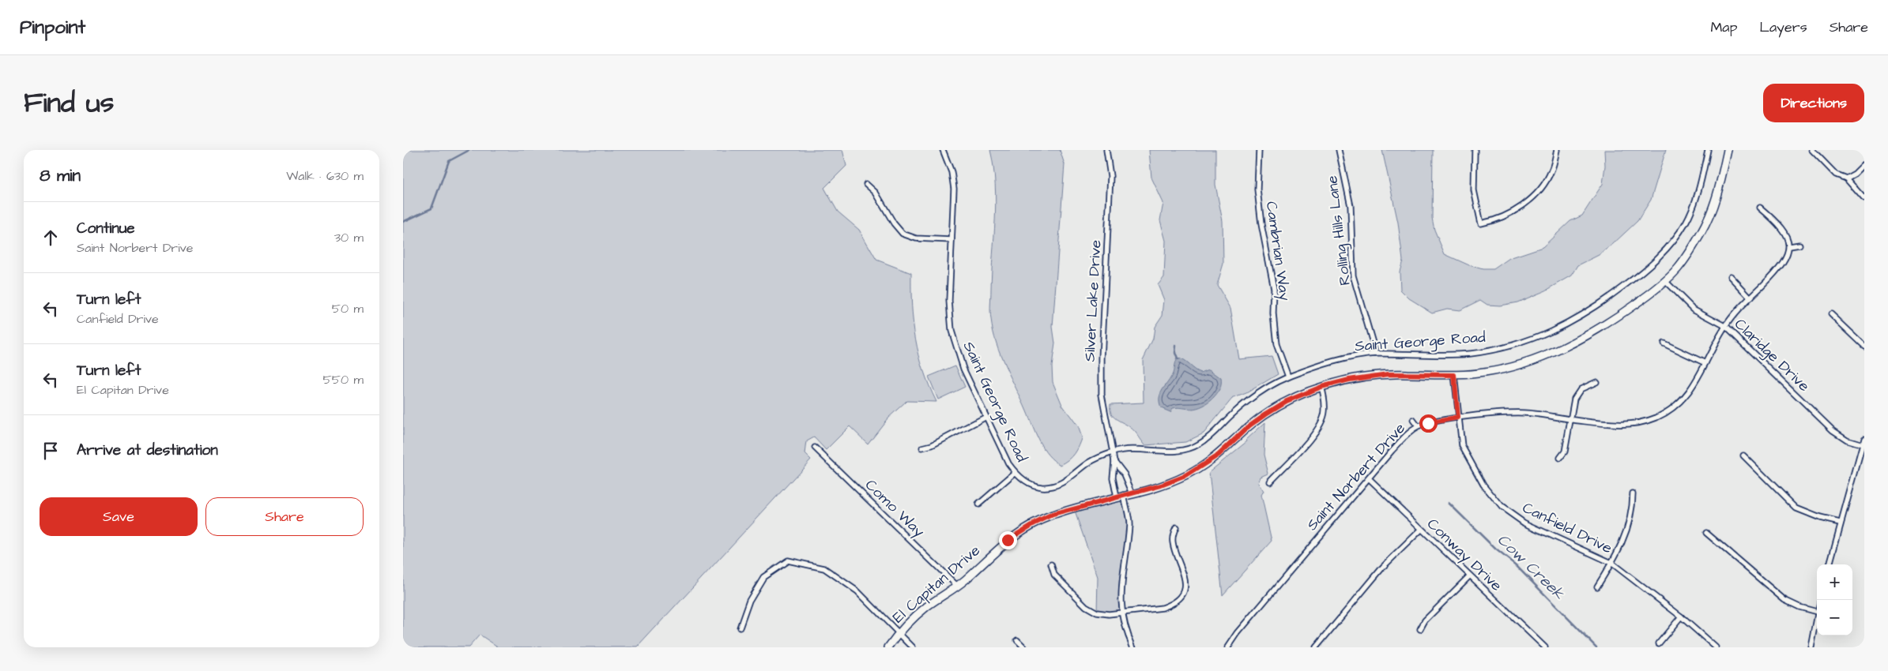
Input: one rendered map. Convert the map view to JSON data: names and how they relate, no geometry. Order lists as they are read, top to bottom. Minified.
{"streets":{"street":["Rolling Hills Lane","Cambrian Way","Silver Lake Drive","Saint George Road","Claridge Drive","Saint Norbert Drive","Como Way","Canfield Drive","Conway Drive","El Capitan Drive"]},"crossings":[["Rolling Hills Lane","Saint George Road"],["Cambrian Way","Saint George Road"],["Silver Lake Drive","Saint George Road"],["Claridge Drive","Saint Norbert Drive"],["Claridge Drive","El Capitan Drive"],["Saint Norbert Drive","Canfield Drive"],["Saint Norbert Drive","Conway Drive"],["Como Way","El Capitan Drive"],["Canfield Drive","El Capitan Drive"]],"water":["Cow Creek"],"page":{"header":"Pinpoint","nav":["Map","Layers","Share"],"title":"Find us","buttons":["Directions",["Save","Share"]],"heading":["8 min","Walk · 630 m"],"list":[["Continue","Saint Norbert Drive","30 m"],["Turn left","Canfield Drive","50 m"],["Turn left","El Capitan Drive","550 m"],"Arrive at destination"],"map_buttons":["+","−"]}}
